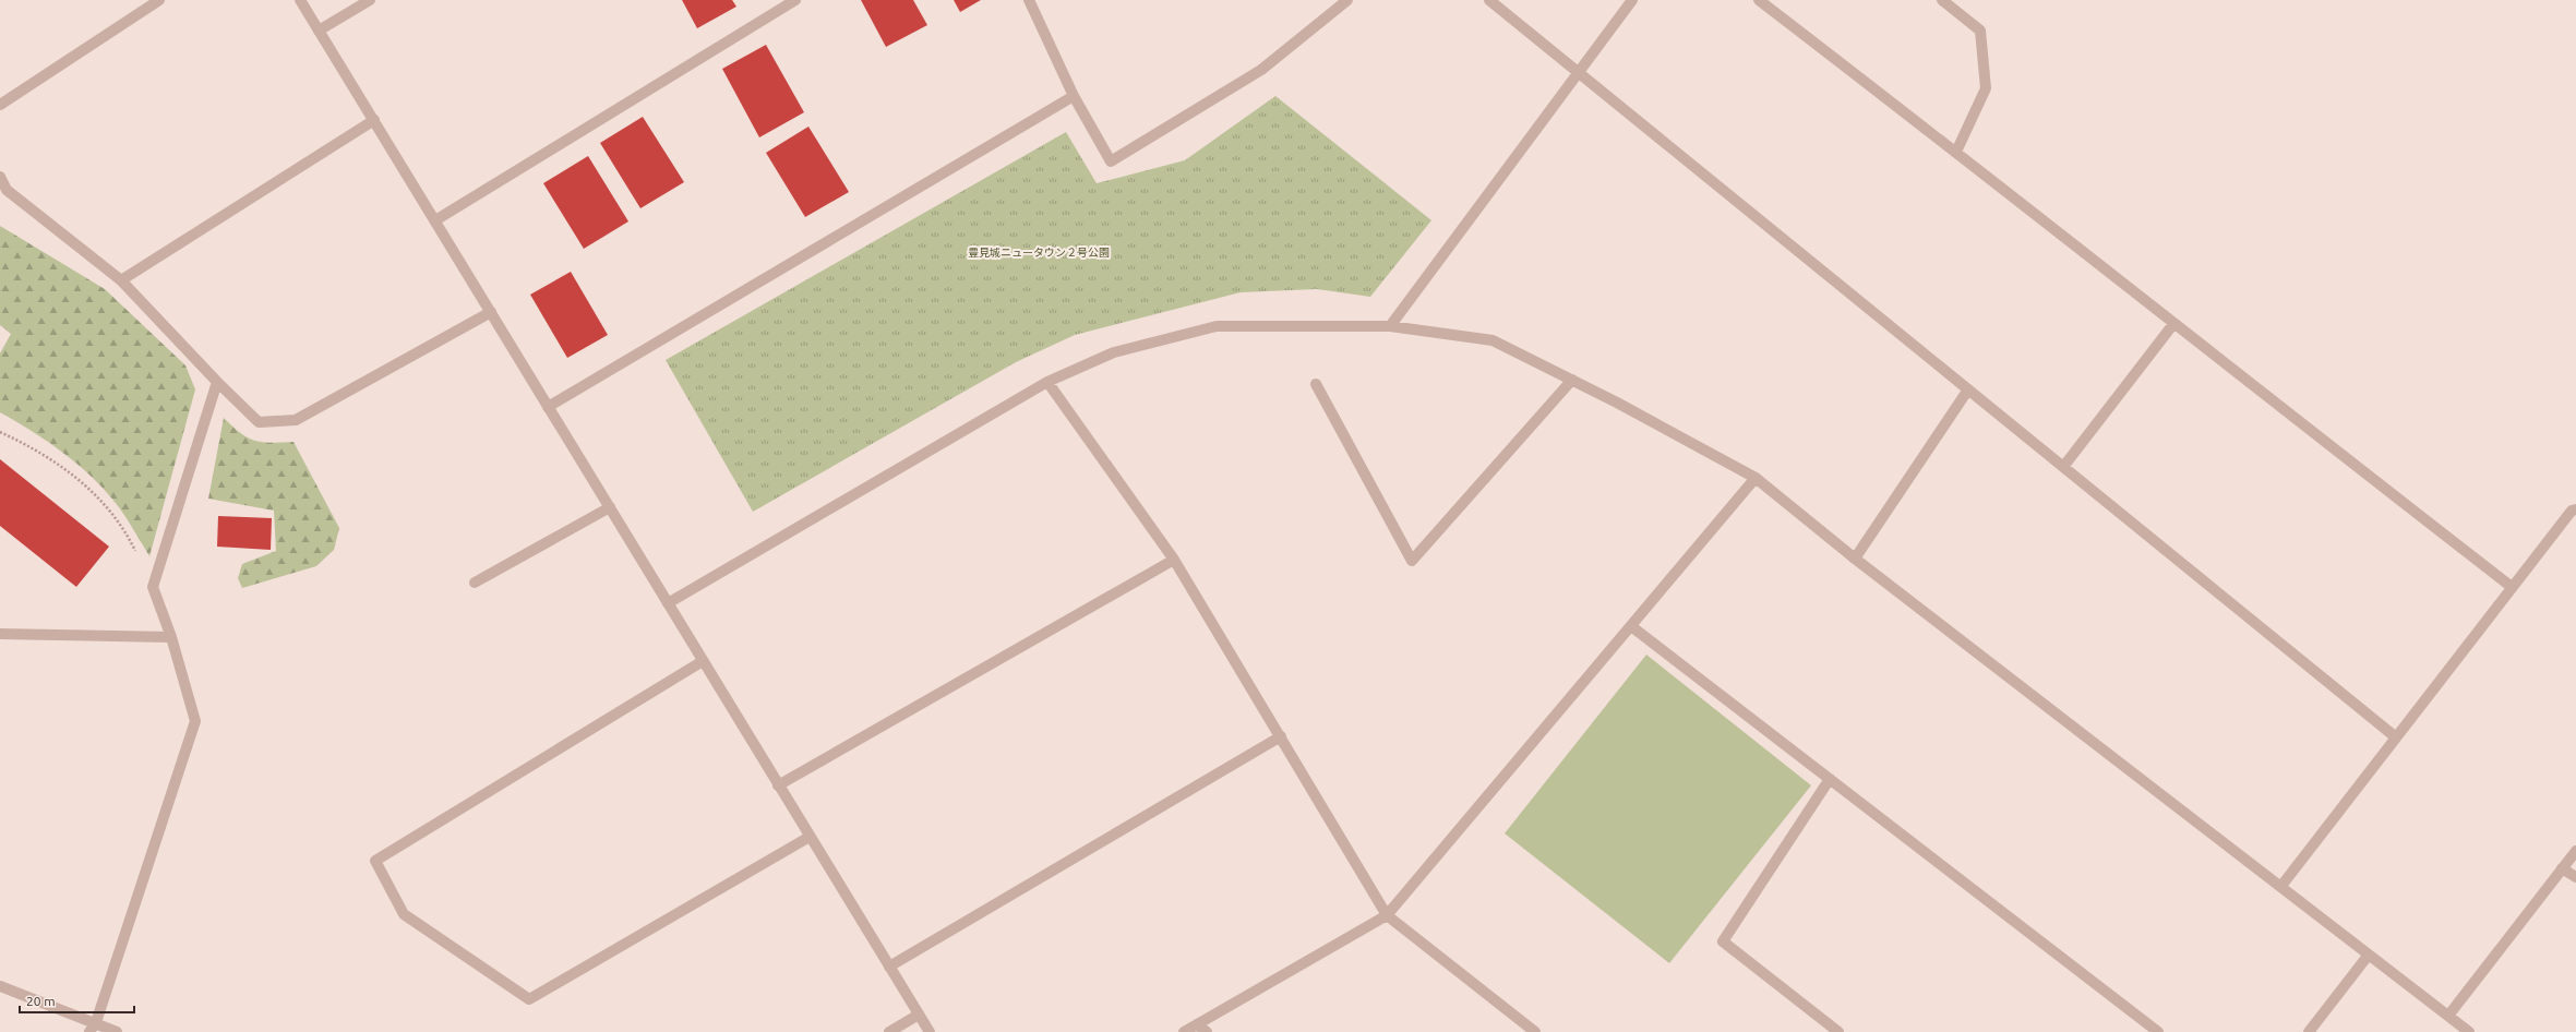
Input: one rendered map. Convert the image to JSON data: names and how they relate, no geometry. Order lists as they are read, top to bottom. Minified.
{"parks":["豊見城ニュータウン２号公園"],"scale_bar":"20 m"}
